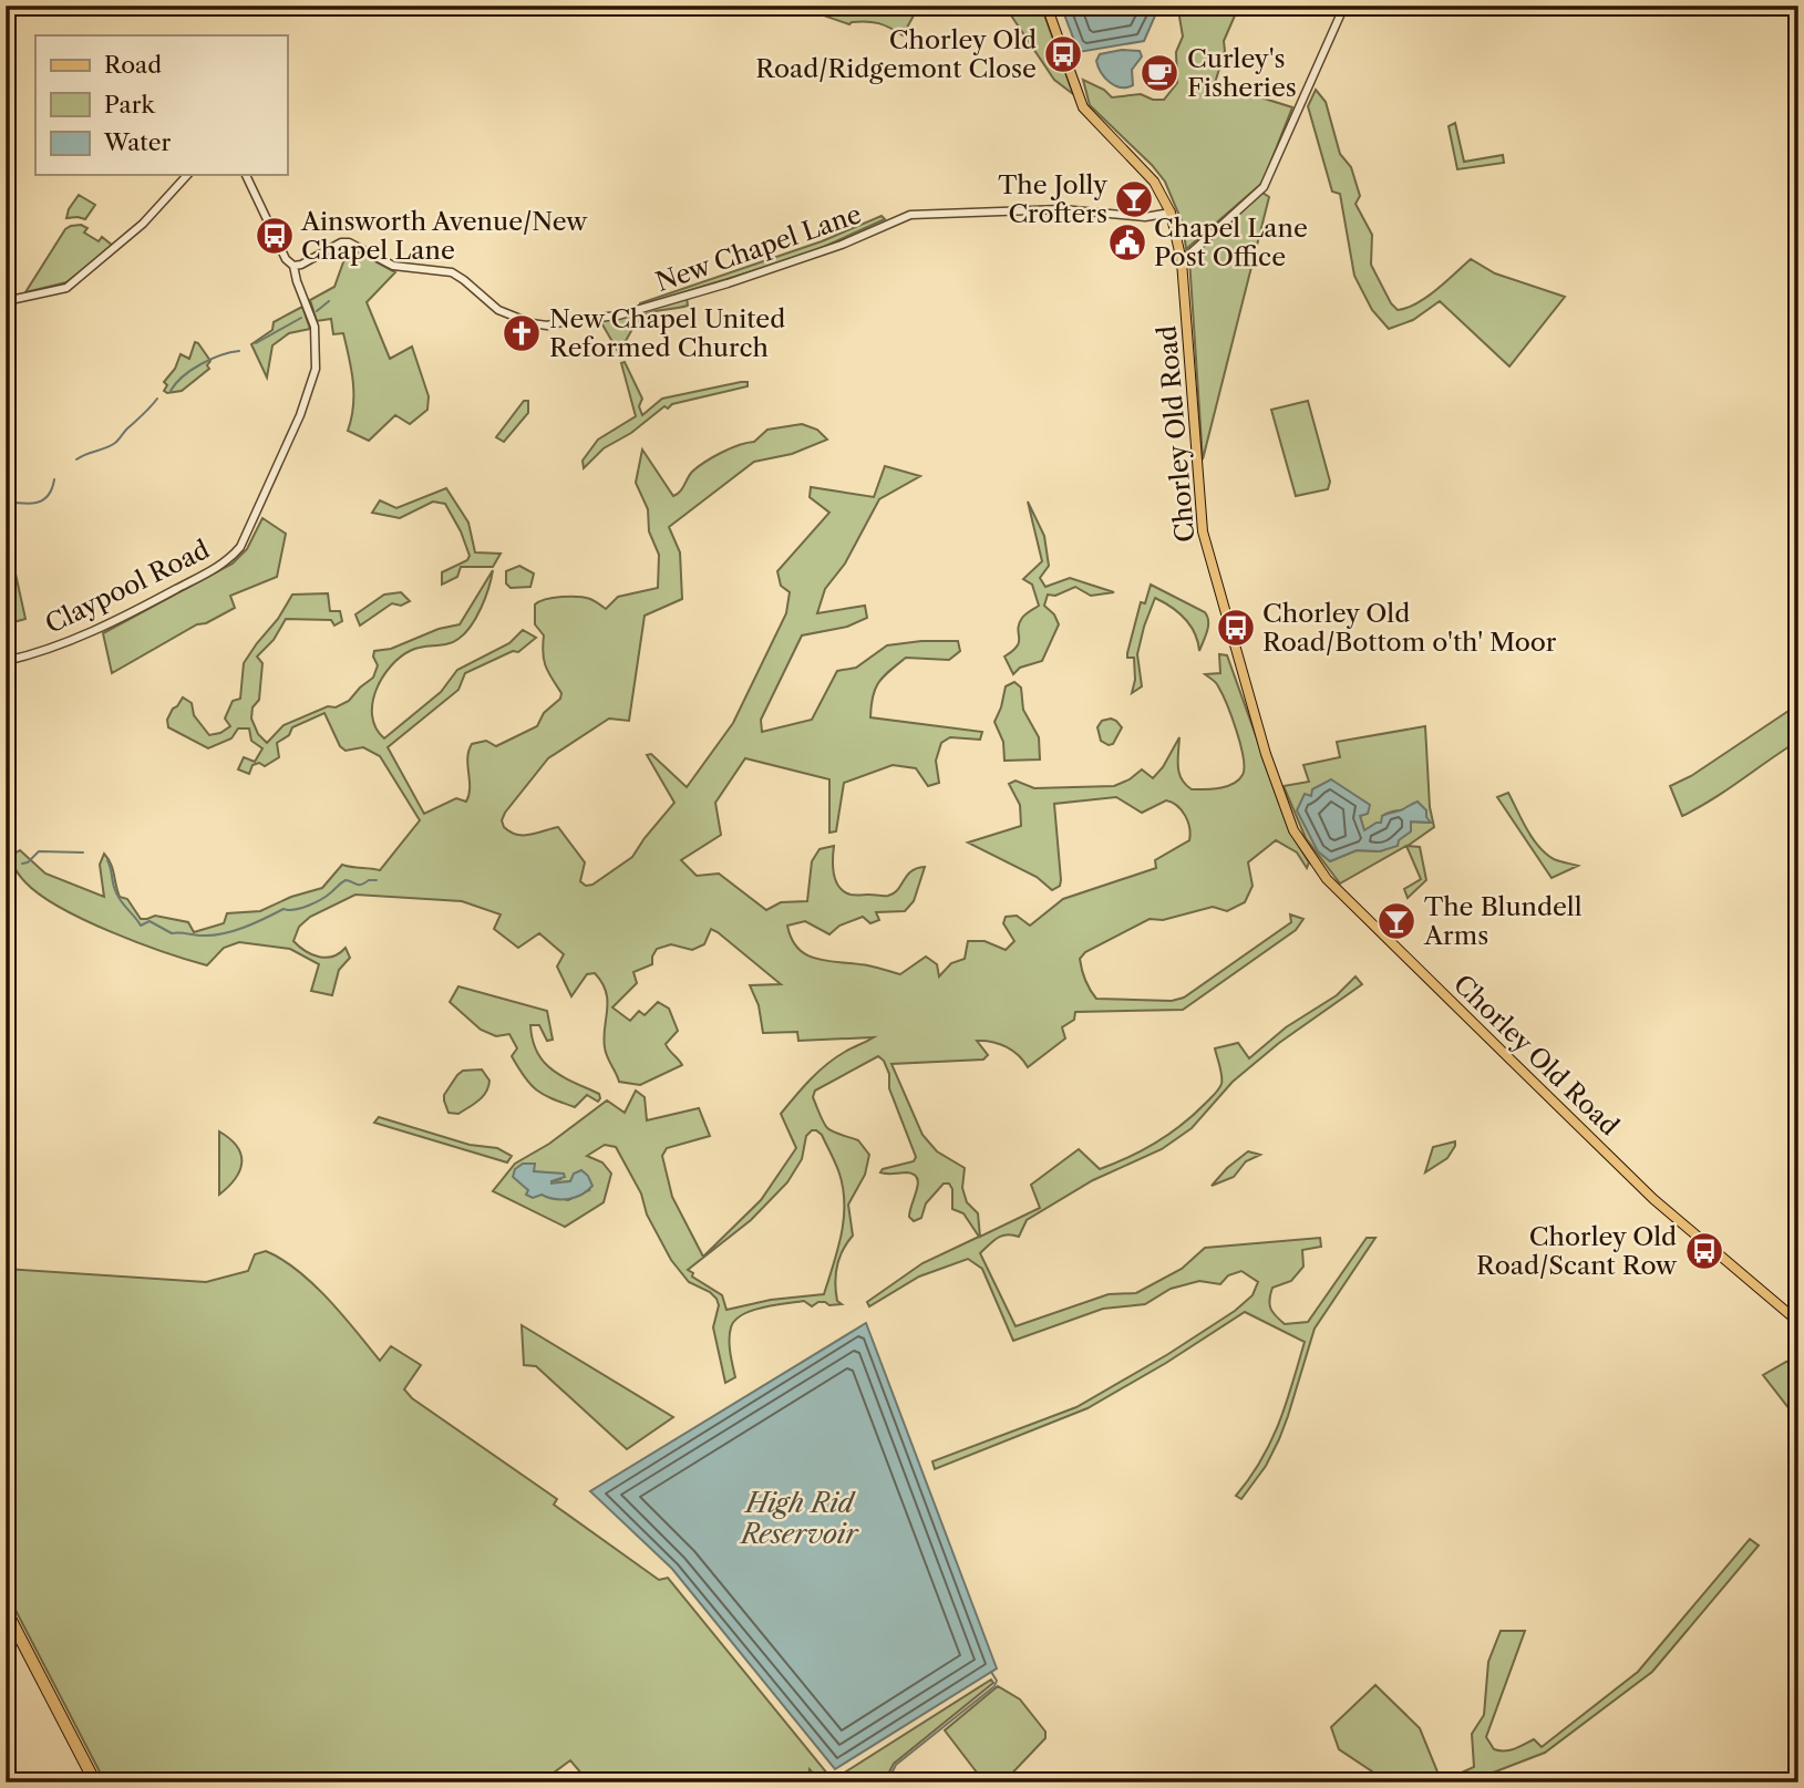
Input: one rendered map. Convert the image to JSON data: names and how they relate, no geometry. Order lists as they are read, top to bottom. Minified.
{"streets":{"main road":["Chorley Old Road"],"street":["New Chapel Lane","Claypool Road"]},"crossings":[["New Chapel Lane","Chorley Old Road"],["New Chapel Lane","Claypool Road"]],"water":["High Rid Reservoir"],"places":{"bus stop":["Chorley Old Road/Ridgemont Close","Ainsworth Avenue/New Chapel Lane","Chorley Old Road/Bottom o'th' Moor","Chorley Old Road/Scant Row"],"cafe":["Curley's Fisheries"],"bar":["The Jolly Crofters","The Blundell Arms"],"public building":["Chapel Lane Post Office"],"church":["New Chapel United Reformed Church"]},"legend":["Road","Park","Water"]}
